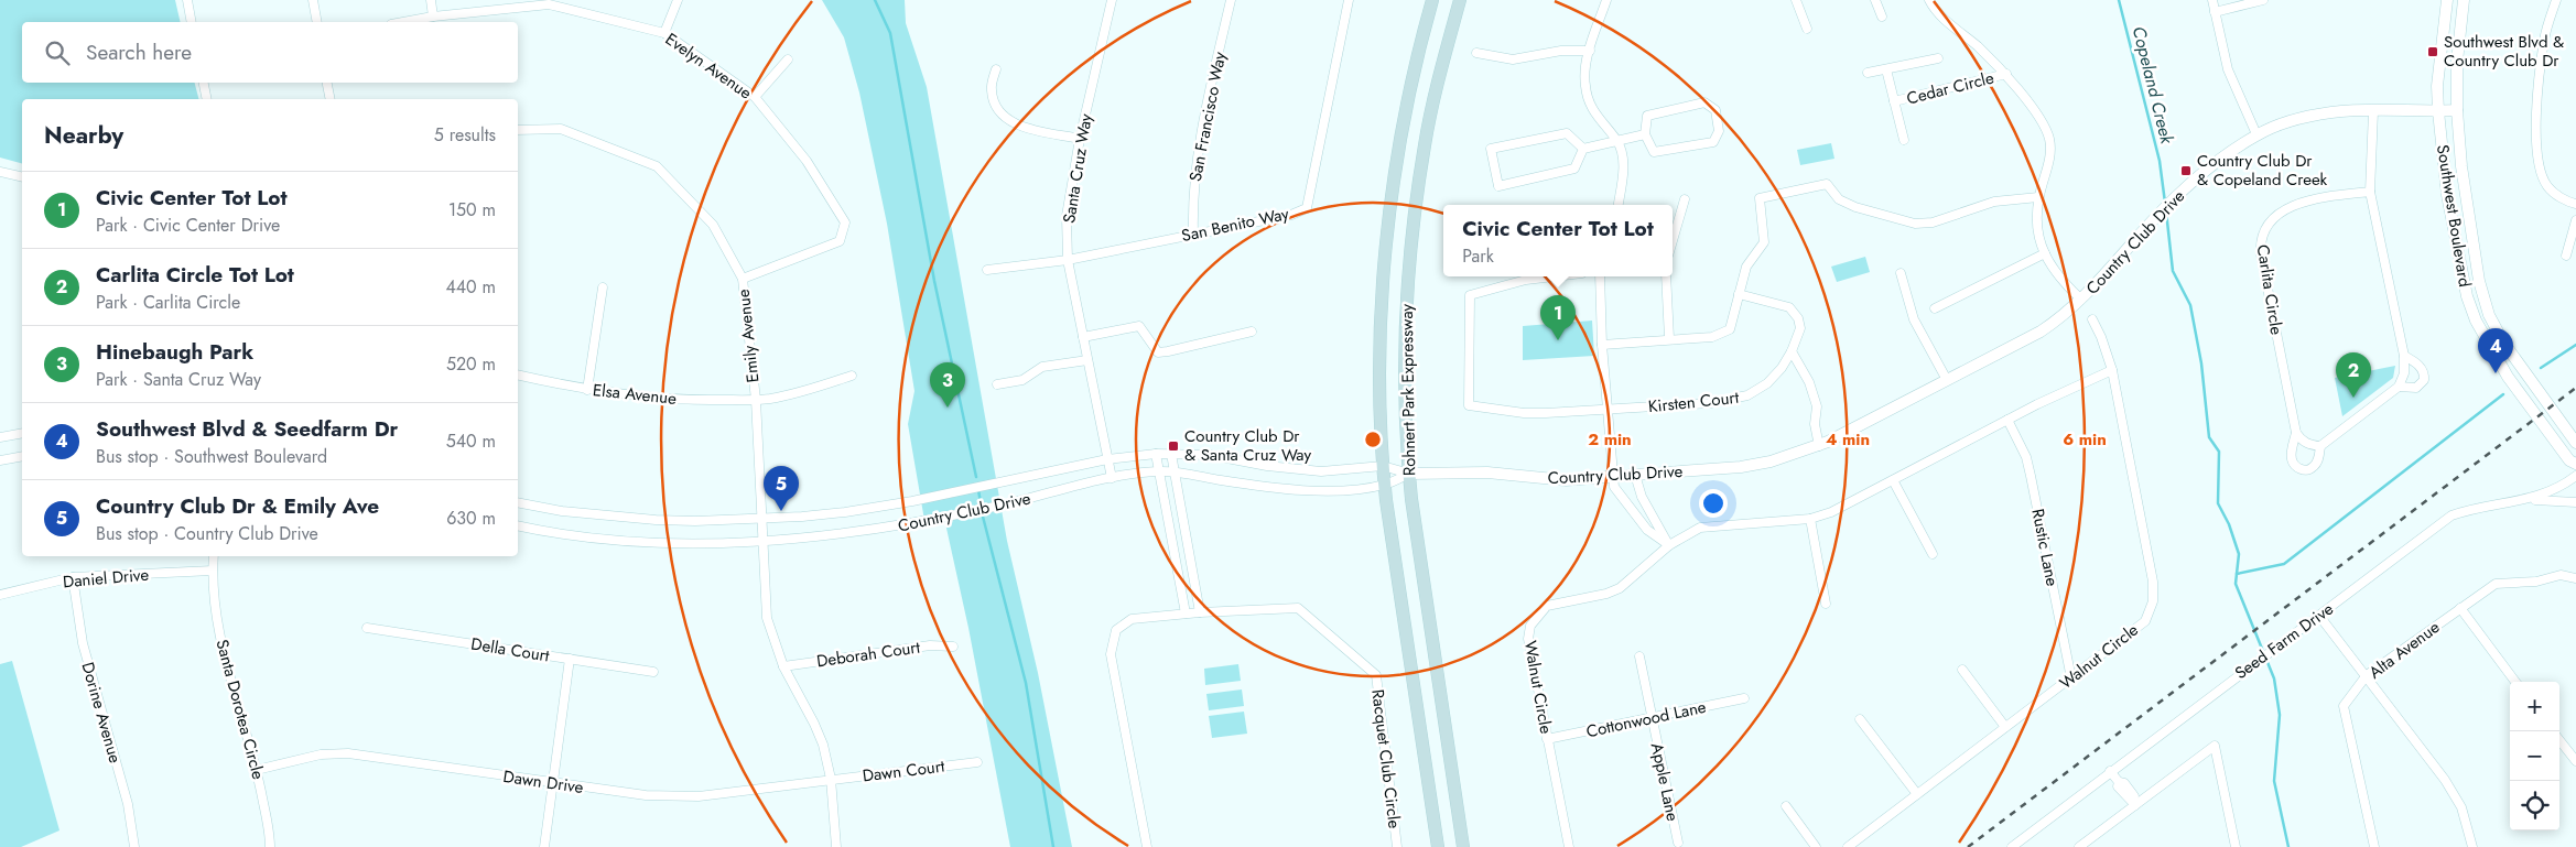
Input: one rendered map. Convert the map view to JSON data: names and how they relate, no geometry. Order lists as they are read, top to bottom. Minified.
{"streets":{"main road":["Rohnert Park Expressway"],"street":["Evelyn Avenue","Cedar Circle","San Francisco Way","Santa Cruz Way","Southwest Boulevard","San Benito Way","Country Club Drive","Carlita Circle","Emily Avenue","Elsa Avenue","Kirsten Court","Rustic Lane","Daniel Drive","Seed Farm Drive","Della Court","Alta Avenue","Deborah Court","Walnut Circle","Santa Dorotea Circle","Dorine Avenue","Cottonwood Lane","Racquet Club Circle","Dawn Court","Dawn Drive","Apple Lane"]},"crossings":[["Evelyn Avenue","Emily Avenue"],["San Francisco Way","San Benito Way"],["Santa Cruz Way","San Benito Way"],["Santa Cruz Way","Country Club Drive"],["Southwest Boulevard","Country Club Drive"],["Country Club Drive","Emily Avenue"],["Country Club Drive","Rohnert Park Expressway"],["Emily Avenue","Elsa Avenue"],["Rustic Lane","Walnut Circle"],["Daniel Drive","Santa Dorotea Circle"],["Daniel Drive","Dorine Avenue"],["Walnut Circle","Cottonwood Lane"],["Santa Dorotea Circle","Dawn Drive"],["Cottonwood Lane","Apple Lane"],["Dawn Court","Dawn Drive"]],"water":["Copeland Creek"],"places":{"transit":["Southwest Blvd & Country Club Dr","Country Club Dr & Copeland Creek","Country Club Dr & Santa Cruz Way"]},"page":{"search":"Search here","heading":["Nearby","5 results"],"list":[{"mark":"1","name":"Civic Center Tot Lot","note":"Park · Civic Center Drive","value":"150 m"},{"mark":"2","name":"Carlita Circle Tot Lot","note":"Park · Carlita Circle","value":"440 m"},{"mark":"3","name":"Hinebaugh Park","note":"Park · Santa Cruz Way","value":"520 m"},{"mark":"4","name":"Southwest Blvd & Seedfarm Dr","note":"Bus stop · Southwest Boulevard","value":"540 m"},{"mark":"5","name":"Country Club Dr & Emily Ave","note":"Bus stop · Country Club Drive","value":"630 m"}],"popup":["Civic Center Tot Lot","Park"],"pins":["1","4","2","3","5"],"map_buttons":["+","−"]},"rings":["2 min","4 min","6 min"]}
